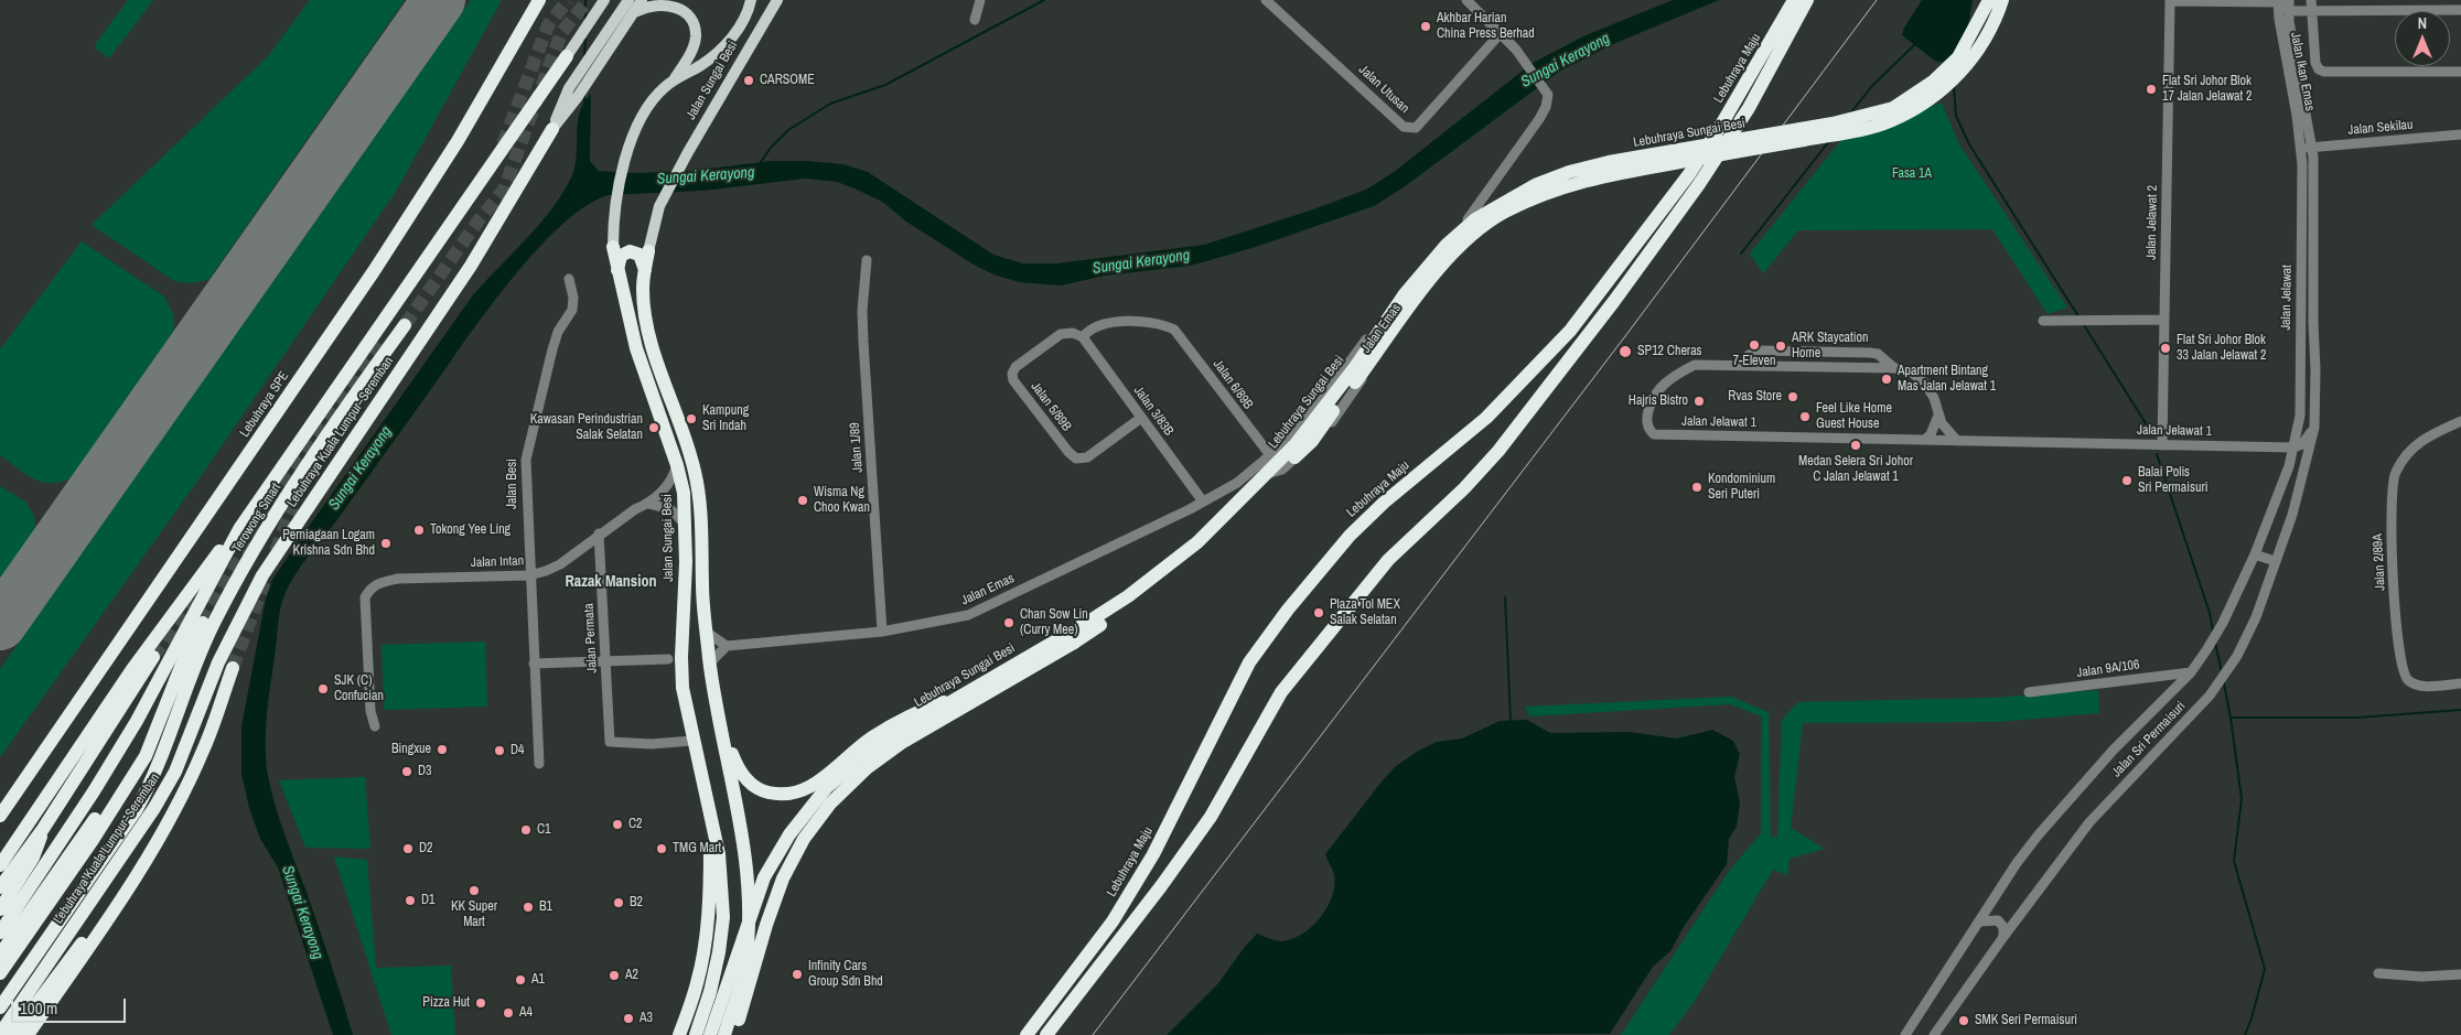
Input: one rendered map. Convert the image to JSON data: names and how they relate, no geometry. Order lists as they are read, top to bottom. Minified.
{"streets":{"highway":["Lebuhraya Maju","Jalan Sungai Besi","Lebuhraya Sungai Besi","Lebuhraya SPE","Lebuhraya Kuala Lumpur–Seremban","Terowong Smart"],"street":["Jalan Ikan Emas","Jalan Utusan","Jalan Sekilau","Jalan Jelawat 2","Jalan Jelawat","Jalan Emas","Jalan 6/89B","Jalan 5/89B","Jalan 3/83B","Jalan Jelawat 1","Jalan 1/89","Jalan Besi","Jalan Intan","Jalan 2/89A","Jalan Permata","Jalan 9A/106","Jalan Sri Permaisuri"]},"crossings":[["Jalan Ikan Emas","Jalan Sekilau"],["Jalan Ikan Emas","Jalan Jelawat"],["Jalan Sungai Besi","Jalan Intan"],["Jalan Sungai Besi","Jalan Permata"],["Jalan Utusan","Jalan Emas"],["Jalan Sekilau","Jalan Jelawat"],["Jalan Jelawat 2","Jalan Jelawat 1"],["Jalan Jelawat","Jalan Jelawat 1"],["Jalan Jelawat","Jalan Sri Permaisuri"],["Jalan Emas","Jalan 6/89B"],["Jalan Emas","Jalan 3/83B"],["Jalan Emas","Jalan 1/89"],["Jalan 6/89B","Jalan 5/89B"],["Jalan 6/89B","Jalan 3/83B"],["Jalan 5/89B","Jalan 3/83B"],["Jalan Jelawat 1","Jalan Sri Permaisuri"],["Jalan Besi","Jalan Intan"],["Jalan Intan","Jalan Permata"],["Jalan 9A/106","Jalan Sri Permaisuri"]],"districts":["Razak Mansion"],"water":["Sungai Kerayong"],"parks":["Fasa 1A"],"places":["Akhbar Harian China Press Berhad","CARSOME","Flat Sri Johor Blok 17 Jalan Jelawat 2","7-Eleven","ARK Staycation Home","Flat Sri Johor Blok 33 Jalan Jelawat 2","SP12 Cheras","Apartment Bintang Mas Jalan Jelawat 1","Rvas Store","Hajris Bistro","Feel Like Home Guest House","Kampung Sri Indah","Kawasan Perindustrian Salak Selatan","Medan Selera Sri Johor C Jalan Jelawat 1","Balai Polis Sri Permaisuri","Kondominium Seri Puteri","Wisma Ng Choo Kwan","Tokong Yee Ling","Perniagaan Logam Krishna Sdn Bhd","Plaza Tol MEX Salak Selatan","Chan Sow Lin (Curry Mee)","SJK (C) Confucian","Bingxue","D4","D3","C2","C1","D2","TMG Mart","KK Super Mart","D1","B2","B1","Infinity Cars Group Sdn Bhd","A2","A1","Pizza Hut","A4","A3","SMK Seri Permaisuri"],"scale_bar":"100 m","north":"top"}
